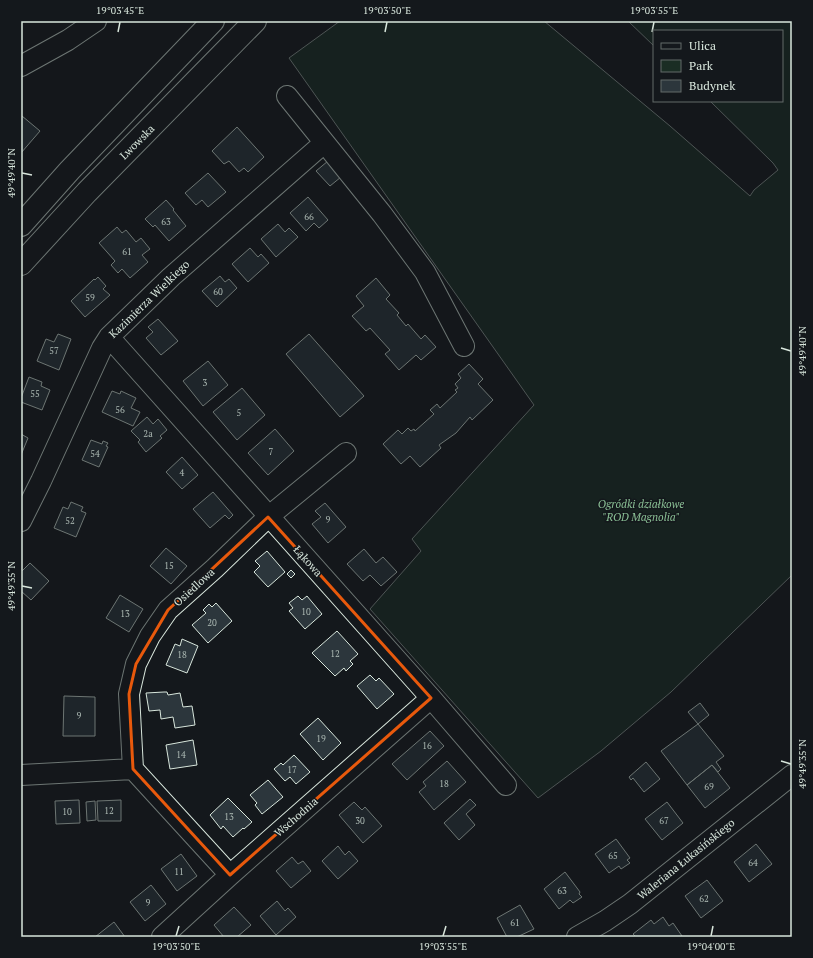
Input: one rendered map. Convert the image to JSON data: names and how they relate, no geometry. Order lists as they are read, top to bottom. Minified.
{"streets":{"main road":["Lwowska"],"street":["Kazimierza Wielkiego","Łąkowa","Osiedlowa","Wschodnia","Waleriana Łukasińskiego"]},"crossings":[["Kazimierza Wielkiego","Łąkowa"],["Łąkowa","Osiedlowa"],["Łąkowa","Wschodnia"]],"parks":["Ogródki działkowe \"ROD Magnolia\""],"house_numbers":["66","63","61","60","59","57","3","55","56","5","2a","7","54","4","9","52","15","10","13","20","12","18","9","19","16","14","17","18","69","12","10","13","30","67","65","64","11","63","62","9","61"],"legend":["Ulica","Park","Budynek"],"coordinates":["19°03'45\"E","19°03'50\"E","19°03'55\"E","49°49'40\"N","49°49'35\"N","19°04'00\"E"]}
